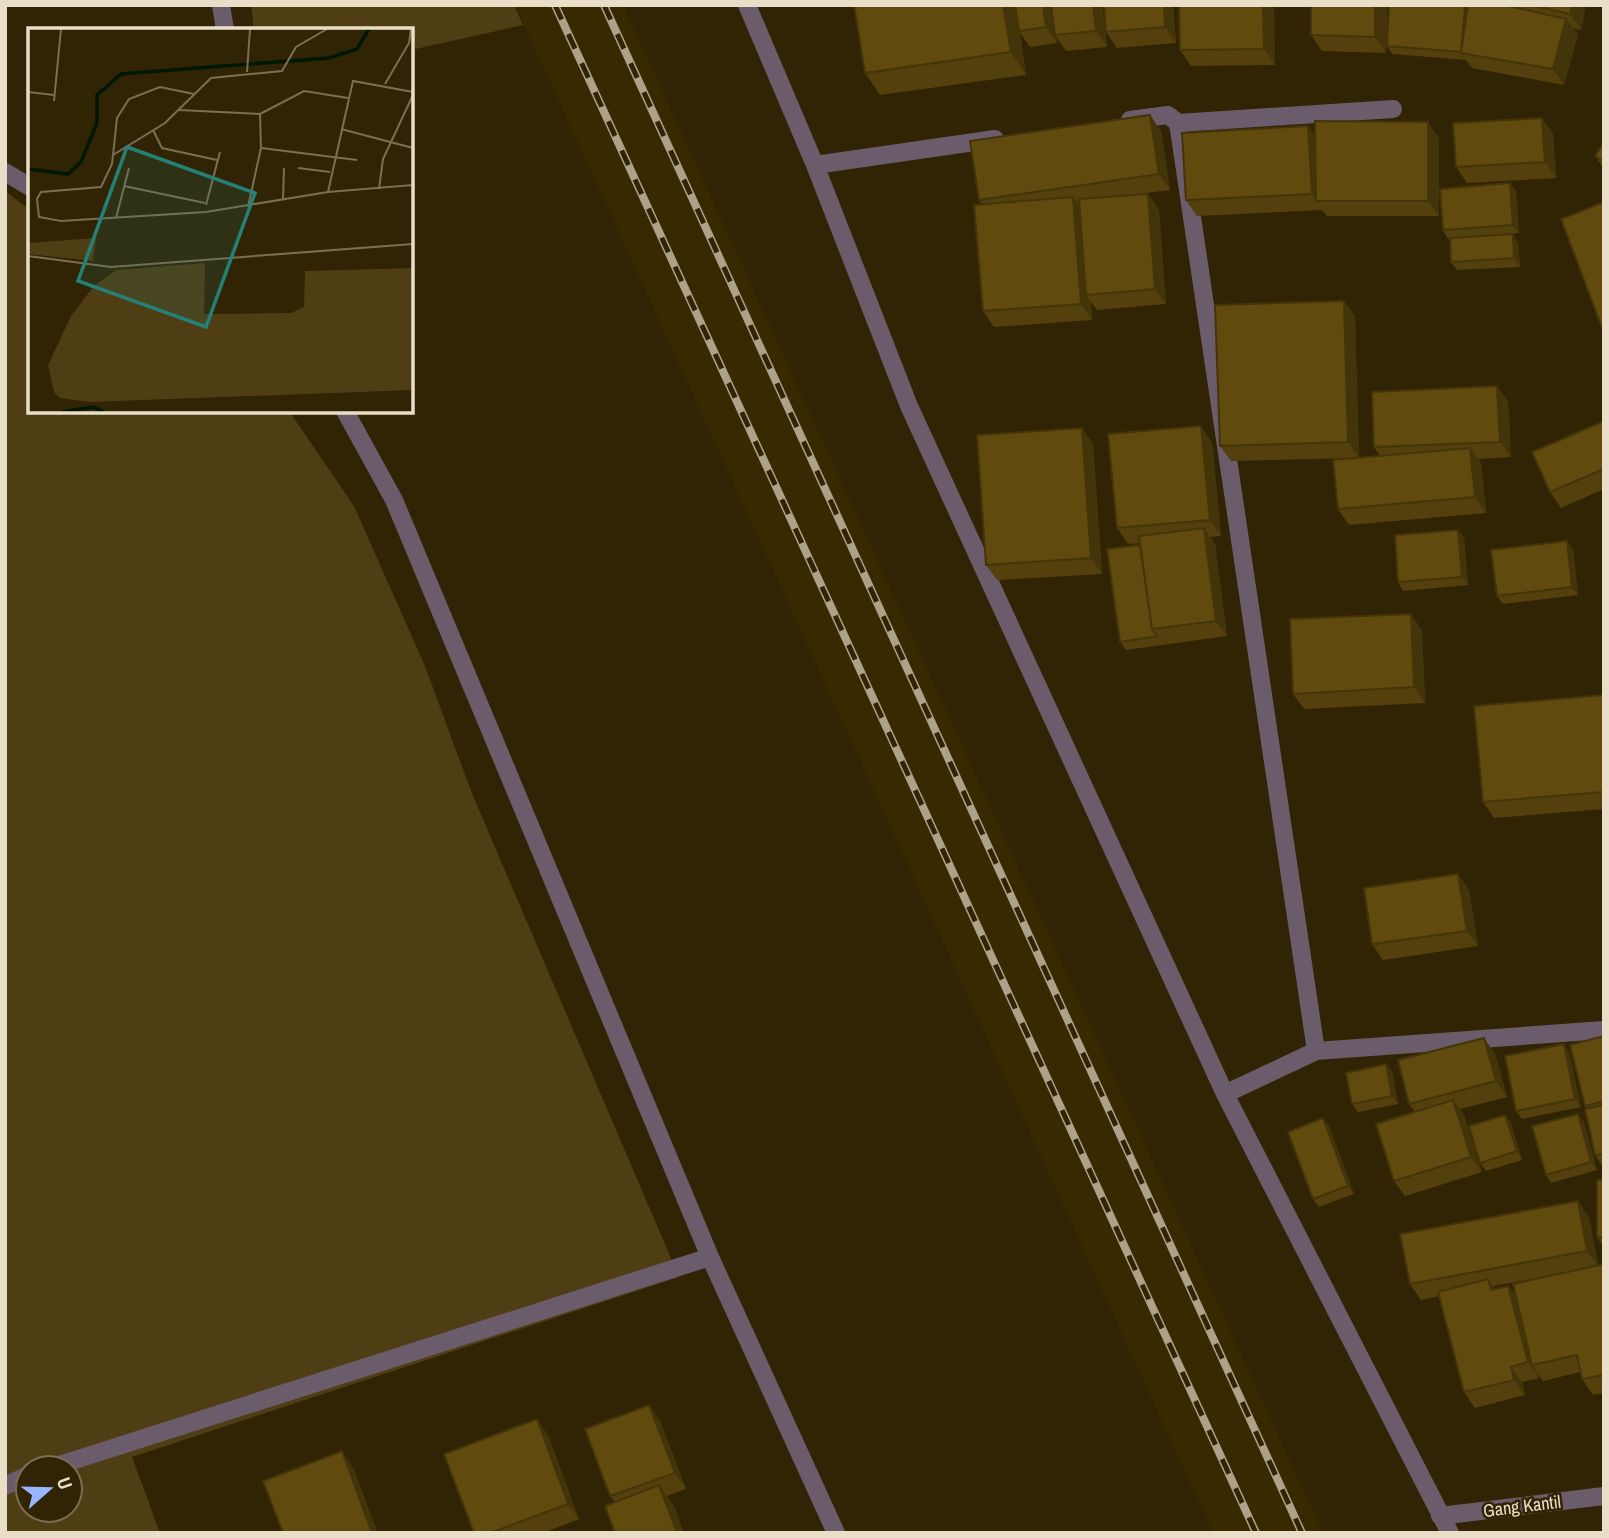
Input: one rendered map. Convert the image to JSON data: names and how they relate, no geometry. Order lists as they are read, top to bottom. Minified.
{"streets":{"street":["Gang Kantil"]},"north":"right"}
